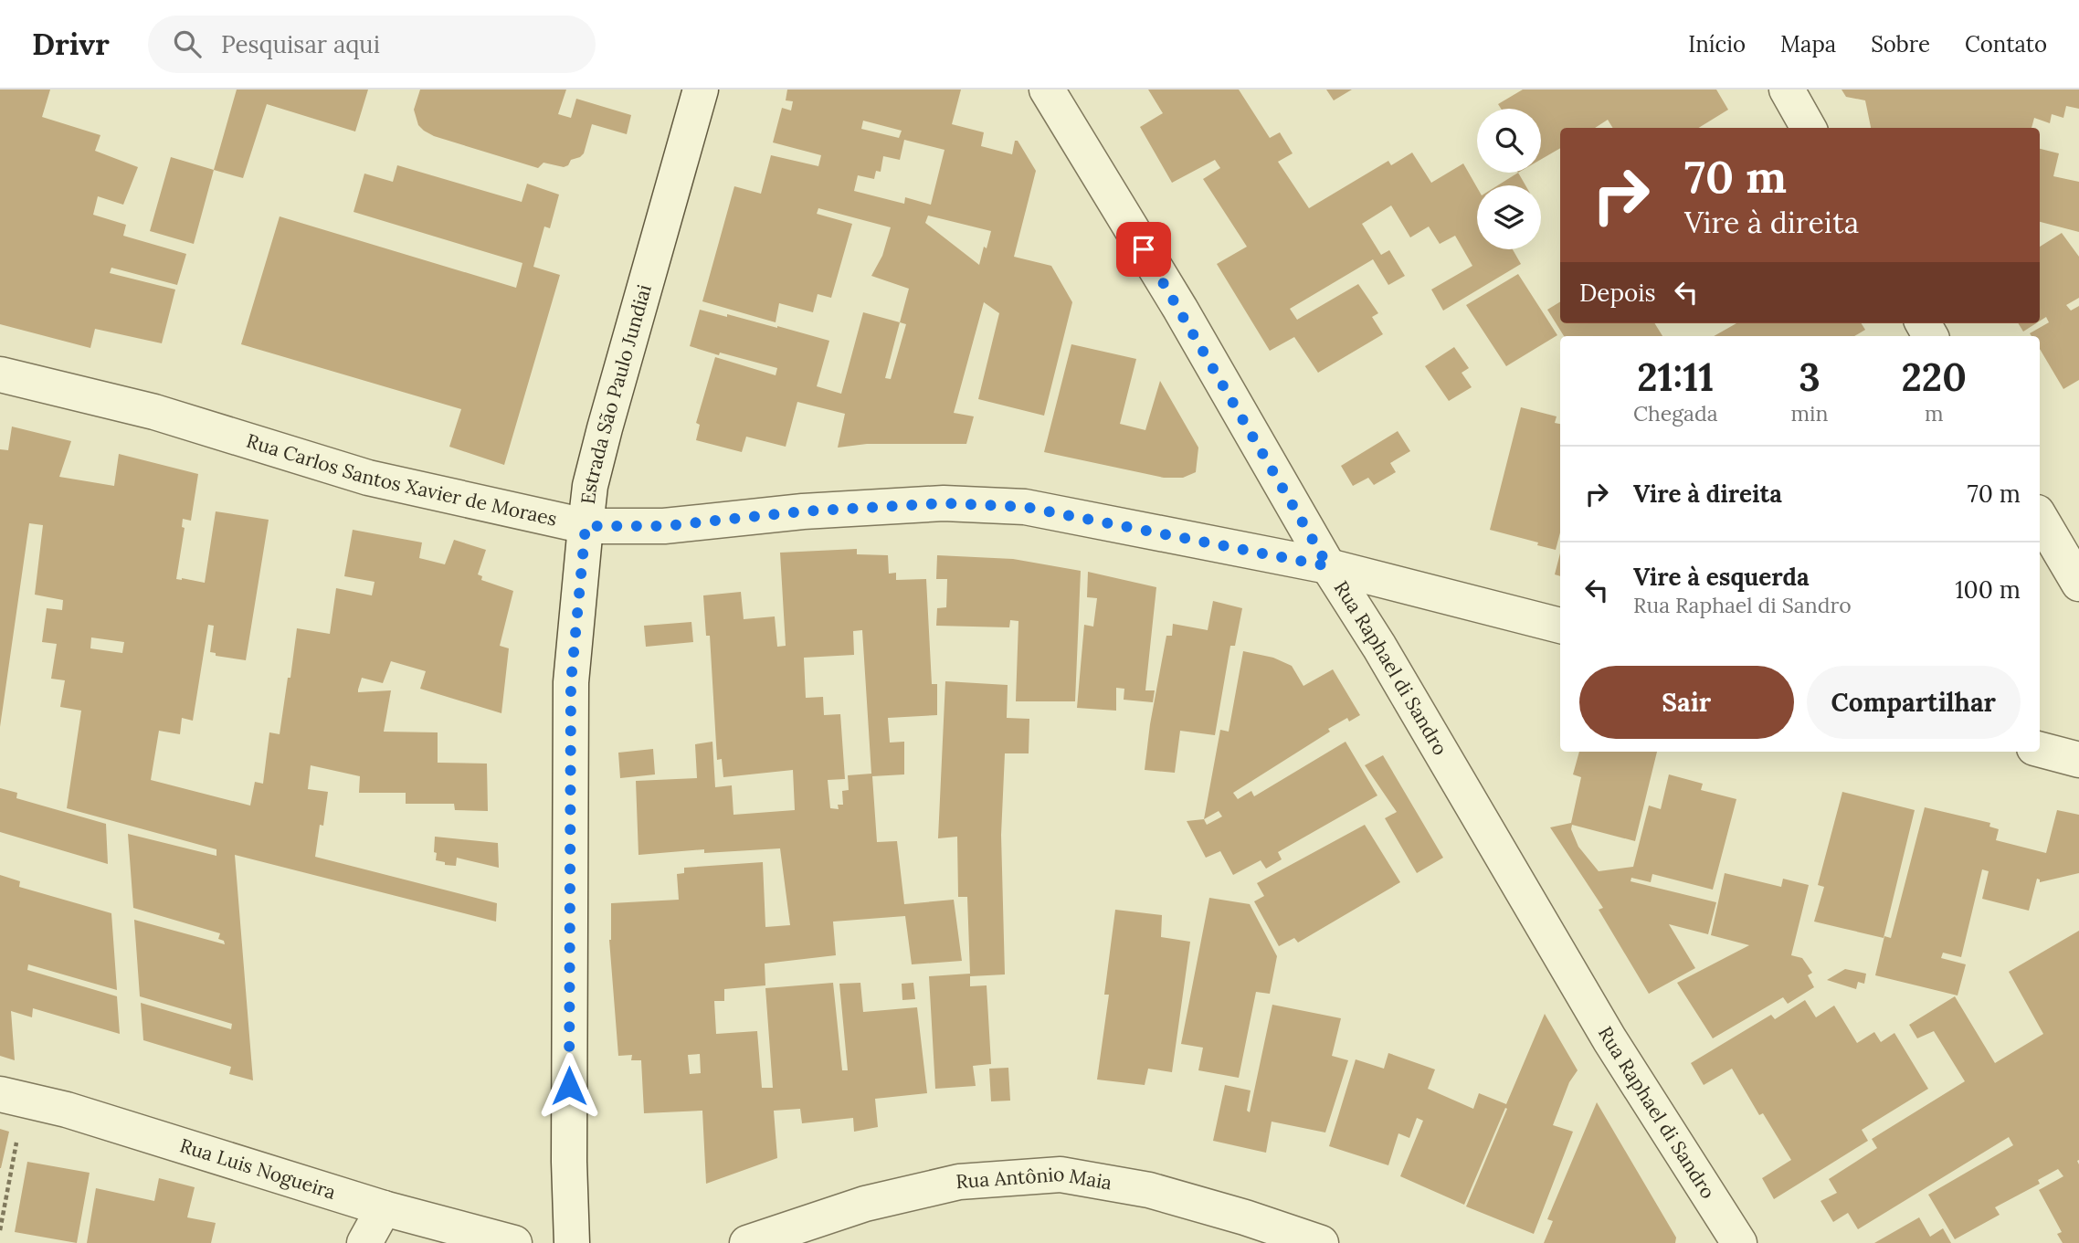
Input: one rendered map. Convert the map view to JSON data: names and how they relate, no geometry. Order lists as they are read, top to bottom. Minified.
{"streets":{"street":["Estrada São Paulo Jundiai","Rua Carlos Santos Xavier de Moraes","Rua Raphael di Sandro","Rua Luis Nogueira","Rua Antônio Maia"]},"crossings":[["Estrada São Paulo Jundiai","Rua Carlos Santos Xavier de Moraes"],["Rua Carlos Santos Xavier de Moraes","Rua Raphael di Sandro"]],"page":{"header":"Drivr","search":"Pesquisar aqui","nav":["Início","Mapa","Sobre","Contato"],"turn":["70 m","Vire à direita"],"then":"Depois","eta":["21:11","Chegada","3","min","220","m"],"list":[{"name":"Vire à direita","value":"70 m"},{"name":"Vire à esquerda","note":"Rua Raphael di Sandro","value":"100 m"}],"buttons":["Sair","Compartilhar"]}}
